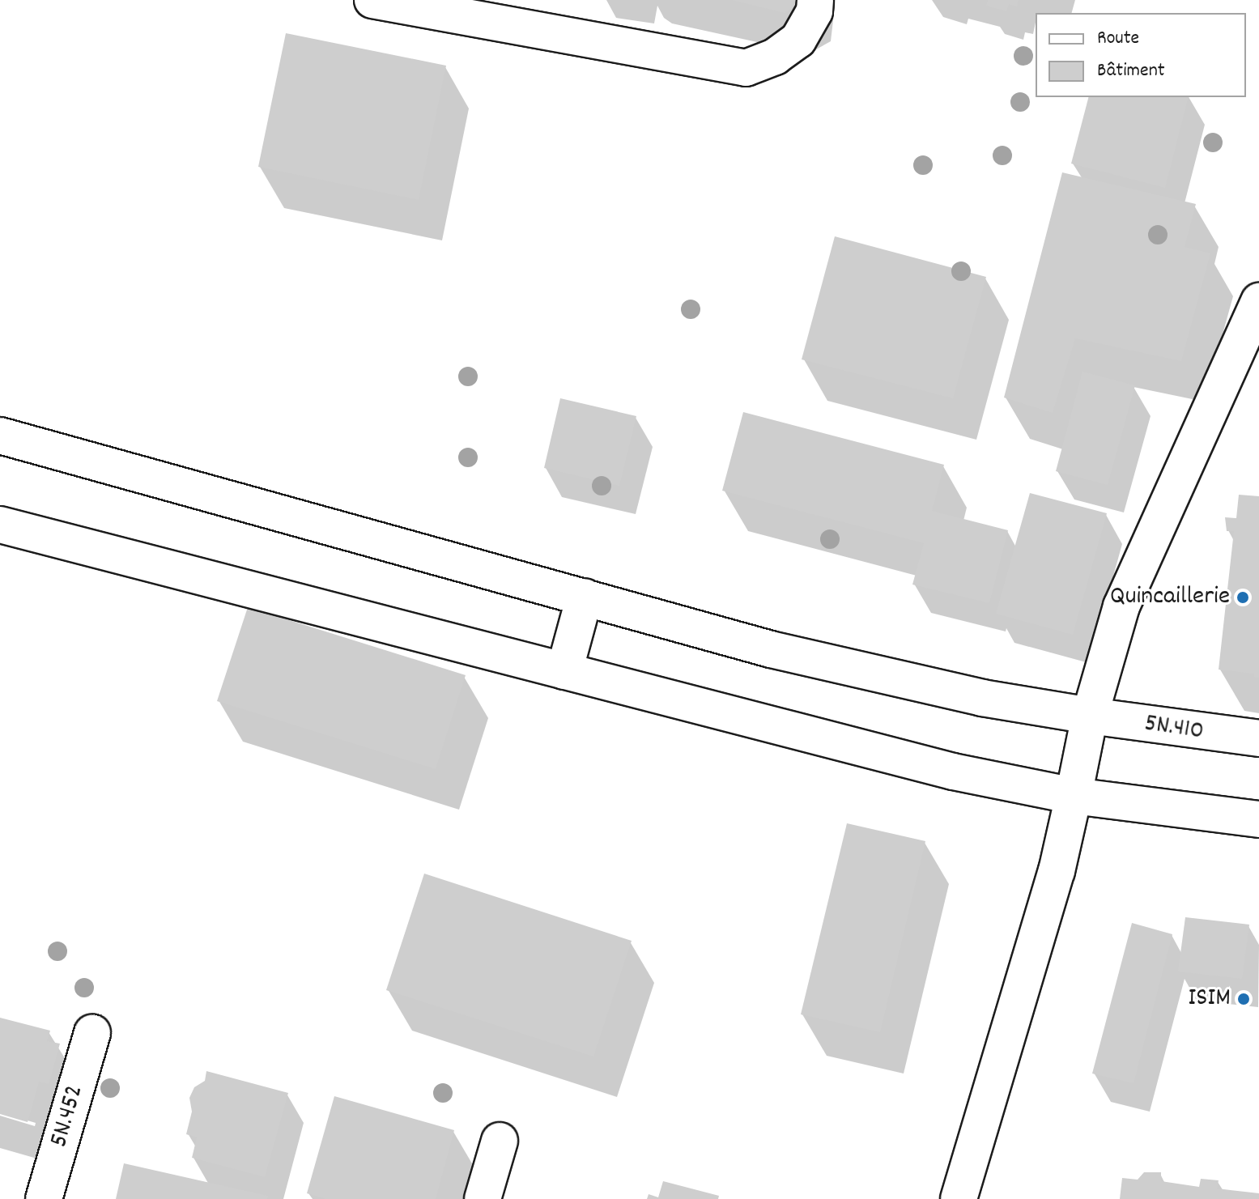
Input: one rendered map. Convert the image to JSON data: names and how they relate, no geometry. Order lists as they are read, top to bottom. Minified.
{"streets":{"main road":["5N.410","5N.452"]},"places":["Quincaillerie","ISIM"],"legend":["Route","Bâtiment"]}
